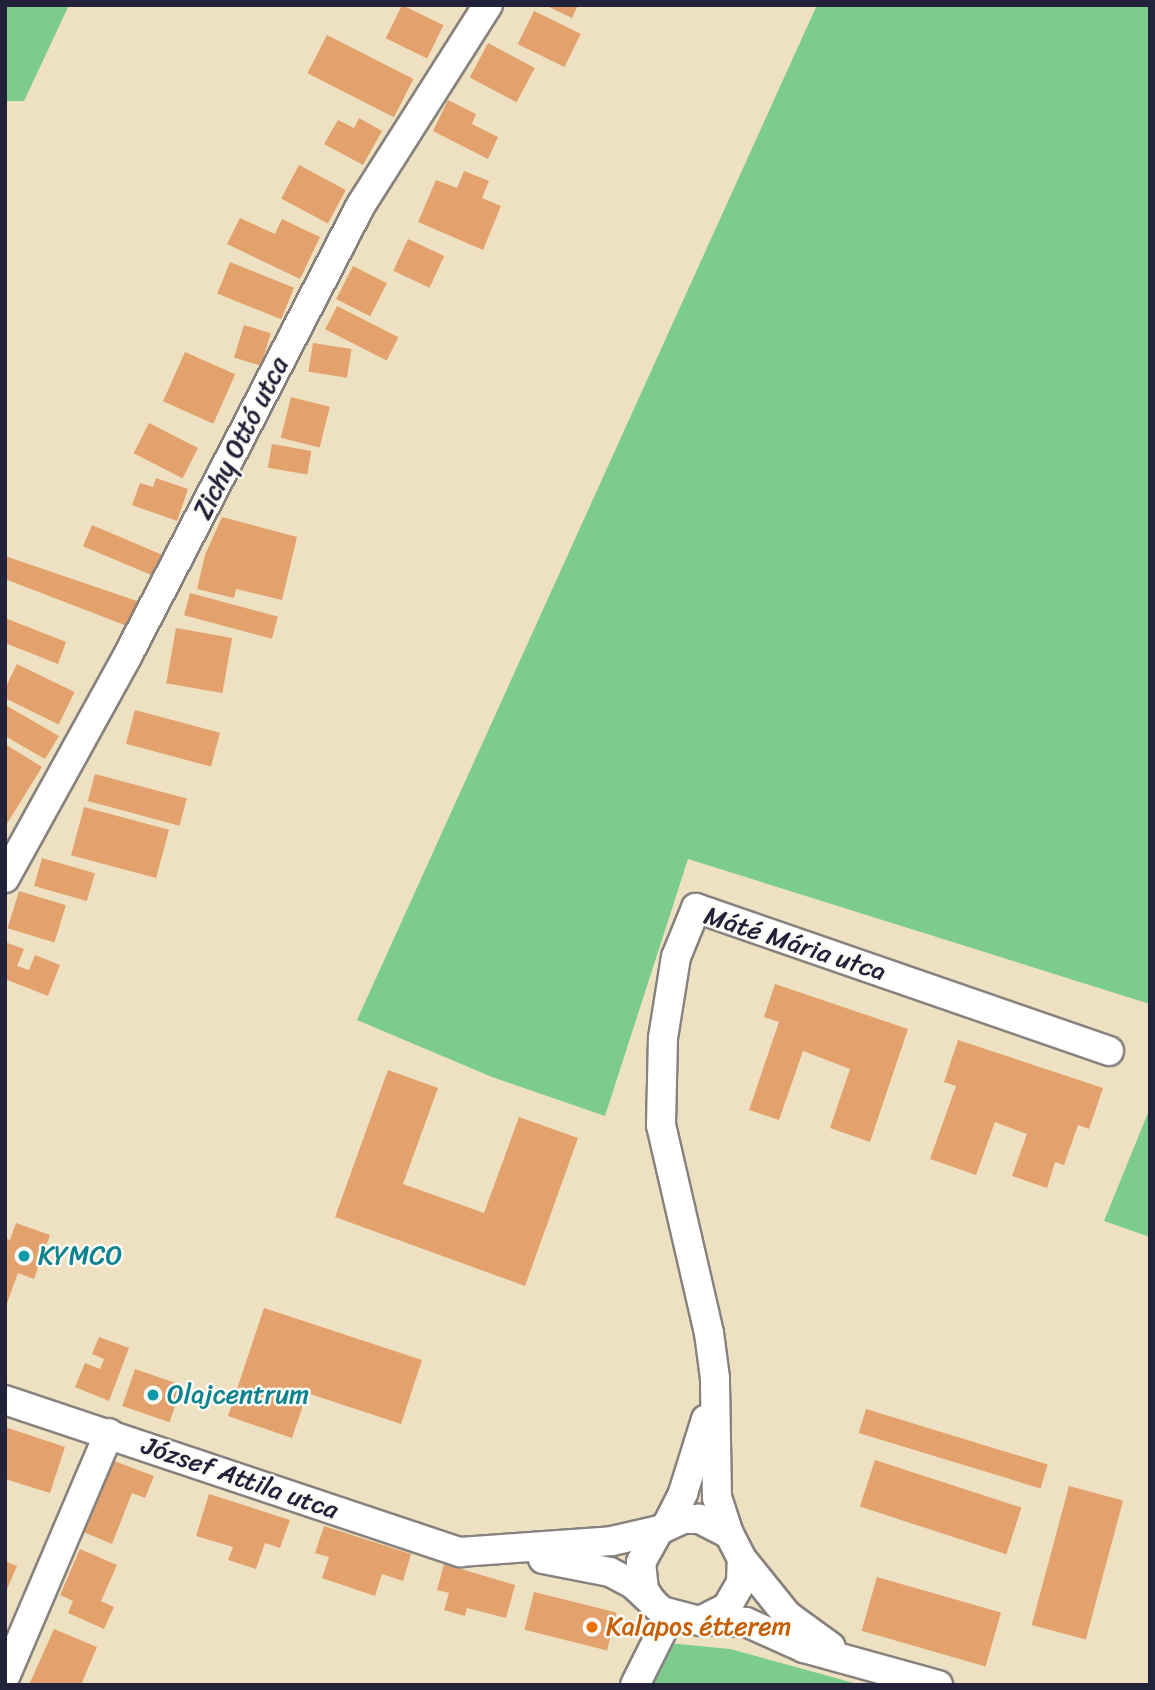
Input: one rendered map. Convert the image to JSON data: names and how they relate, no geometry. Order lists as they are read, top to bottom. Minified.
{"streets":{"street":["Zichy Ottó utca","Máté Mária utca","József Attila utca"]},"crossings":[["Máté Mária utca","József Attila utca"]],"places":["KYMCO","Olajcentrum","Kalapos étterem"]}
